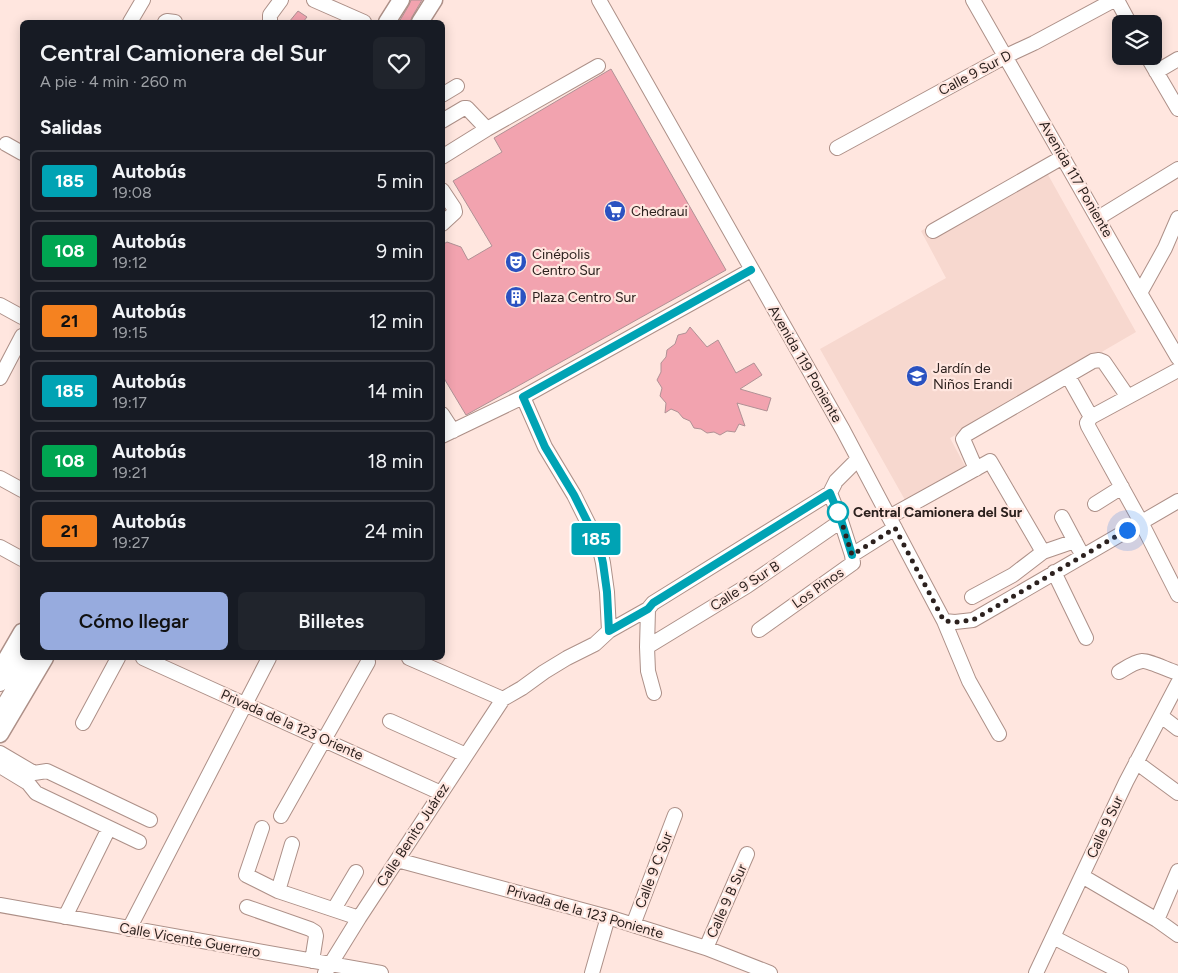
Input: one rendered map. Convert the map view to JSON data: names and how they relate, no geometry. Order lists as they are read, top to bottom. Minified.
{"streets":{"street":["Calle 9 Sur D","Avenida 117 Poniente","Avenida 119 Poniente","Calle 9 Sur B","Los Pinos","Privada de la 123 Oriente","Calle 9 Sur","Calle Benito Juárez","Calle 9 C Sur","Calle 9 B Sur","Privada de la 123 Poniente","Calle Vicente Guerrero"]},"crossings":[["Calle 9 Sur D","Avenida 117 Poniente"],["Avenida 119 Poniente","Los Pinos"],["Privada de la 123 Oriente","Calle Benito Juárez"],["Calle Benito Juárez","Privada de la 123 Poniente"],["Calle Benito Juárez","Calle Vicente Guerrero"],["Calle 9 C Sur","Privada de la 123 Poniente"],["Calle 9 B Sur","Privada de la 123 Poniente"]],"places":{"supermarket":["Chedraui"],"theatre":["Cinépolis Centro Sur"],"building":["Plaza Centro Sur"],"school or university":["Jardín de Niños Erandi"],"other":["Central Camionera del Sur"]},"lines":["bus line 185"],"page":{"on_map":"185","heading":[["Central Camionera del Sur","A pie · 4 min · 260 m"],"Salidas"],"list":[{"mark":"185","name":"Autobús","note":"19:08","value":"5 min"},{"mark":"108","name":"Autobús","note":"19:12","value":"9 min"},{"mark":"21","name":"Autobús","note":"19:15","value":"12 min"},{"mark":"185","name":"Autobús","note":"19:17","value":"14 min"},{"mark":"108","name":"Autobús","note":"19:21","value":"18 min"},{"mark":"21","name":"Autobús","note":"19:27","value":"24 min"}],"buttons":["Cómo llegar","Billetes"]}}
